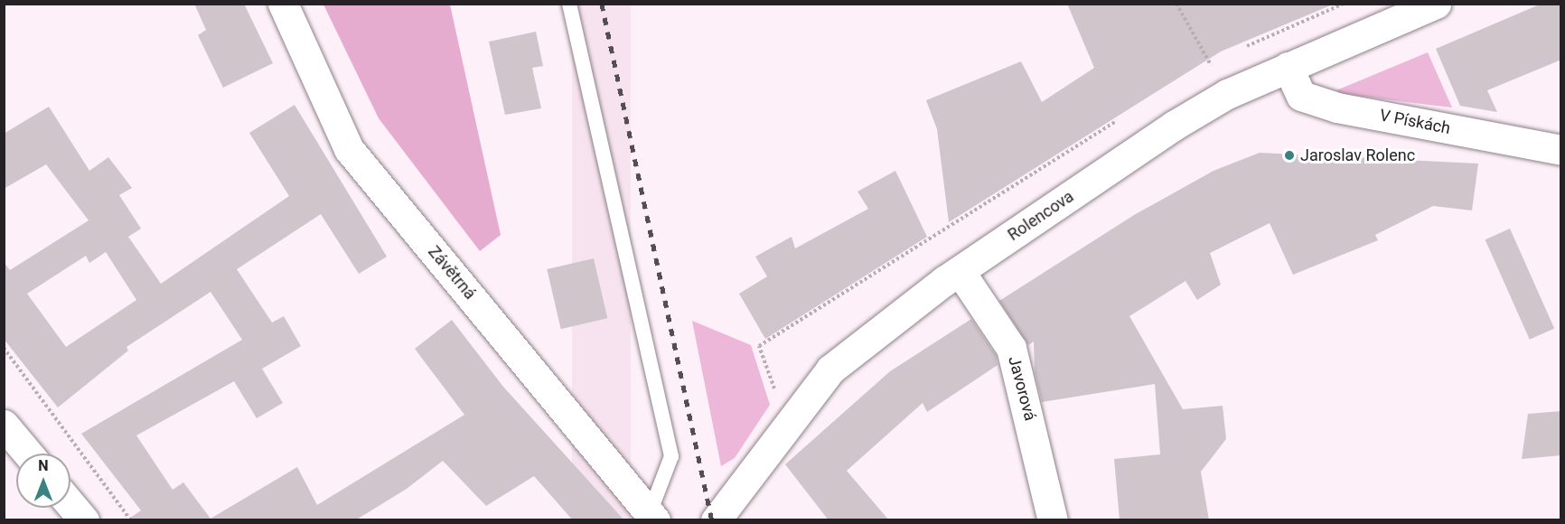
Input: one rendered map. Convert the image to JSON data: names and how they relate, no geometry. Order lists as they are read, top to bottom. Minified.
{"streets":{"street":["V Pískách","Rolencova","Závětrná","Javorová"]},"crossings":[["V Pískách","Rolencova"],["Rolencova","Javorová"]],"places":["Jaroslav Rolenc"],"north":"top"}
